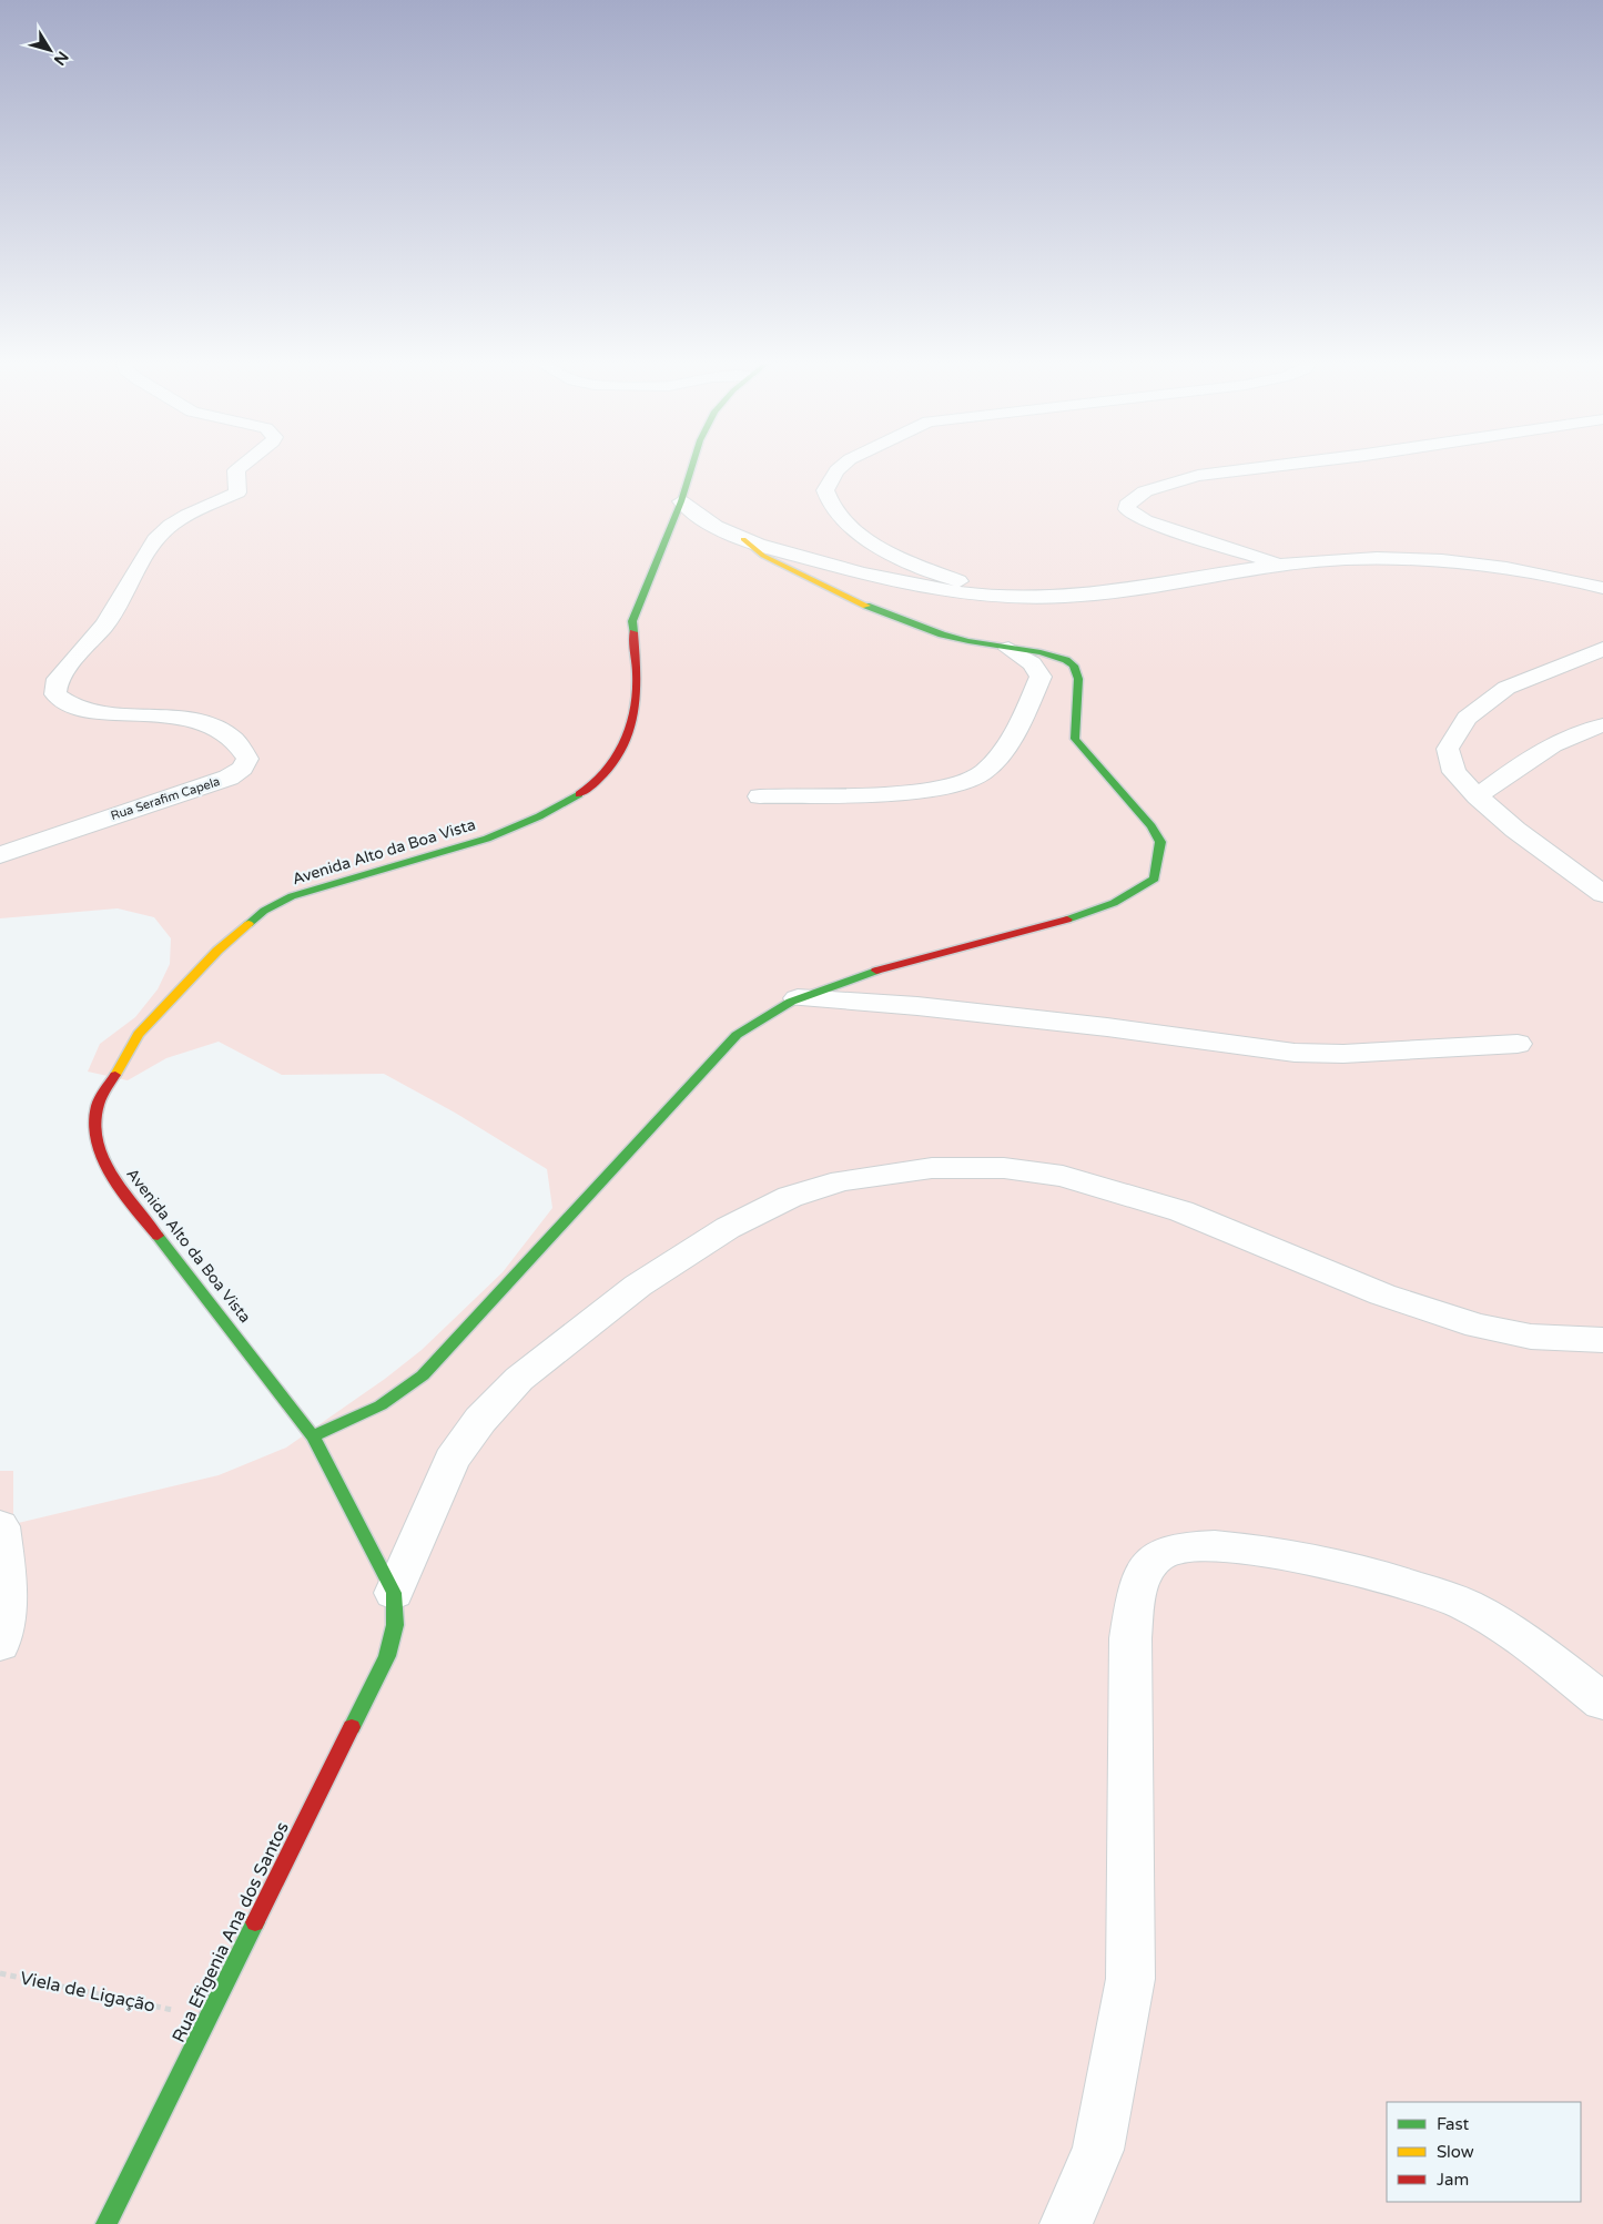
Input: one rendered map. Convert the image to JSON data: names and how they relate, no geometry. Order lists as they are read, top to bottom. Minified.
{"streets":{"street":["Rua Serafim Capela","Avenida Alto da Boa Vista","Rua Efigenia Ana dos Santos"],"path":["Viela de Ligação"]},"crossings":[["Avenida Alto da Boa Vista","Rua Efigenia Ana dos Santos"],["Rua Efigenia Ana dos Santos","Viela de Ligação"]],"legend":["Fast","Slow","Jam"],"north":"bottom right"}
